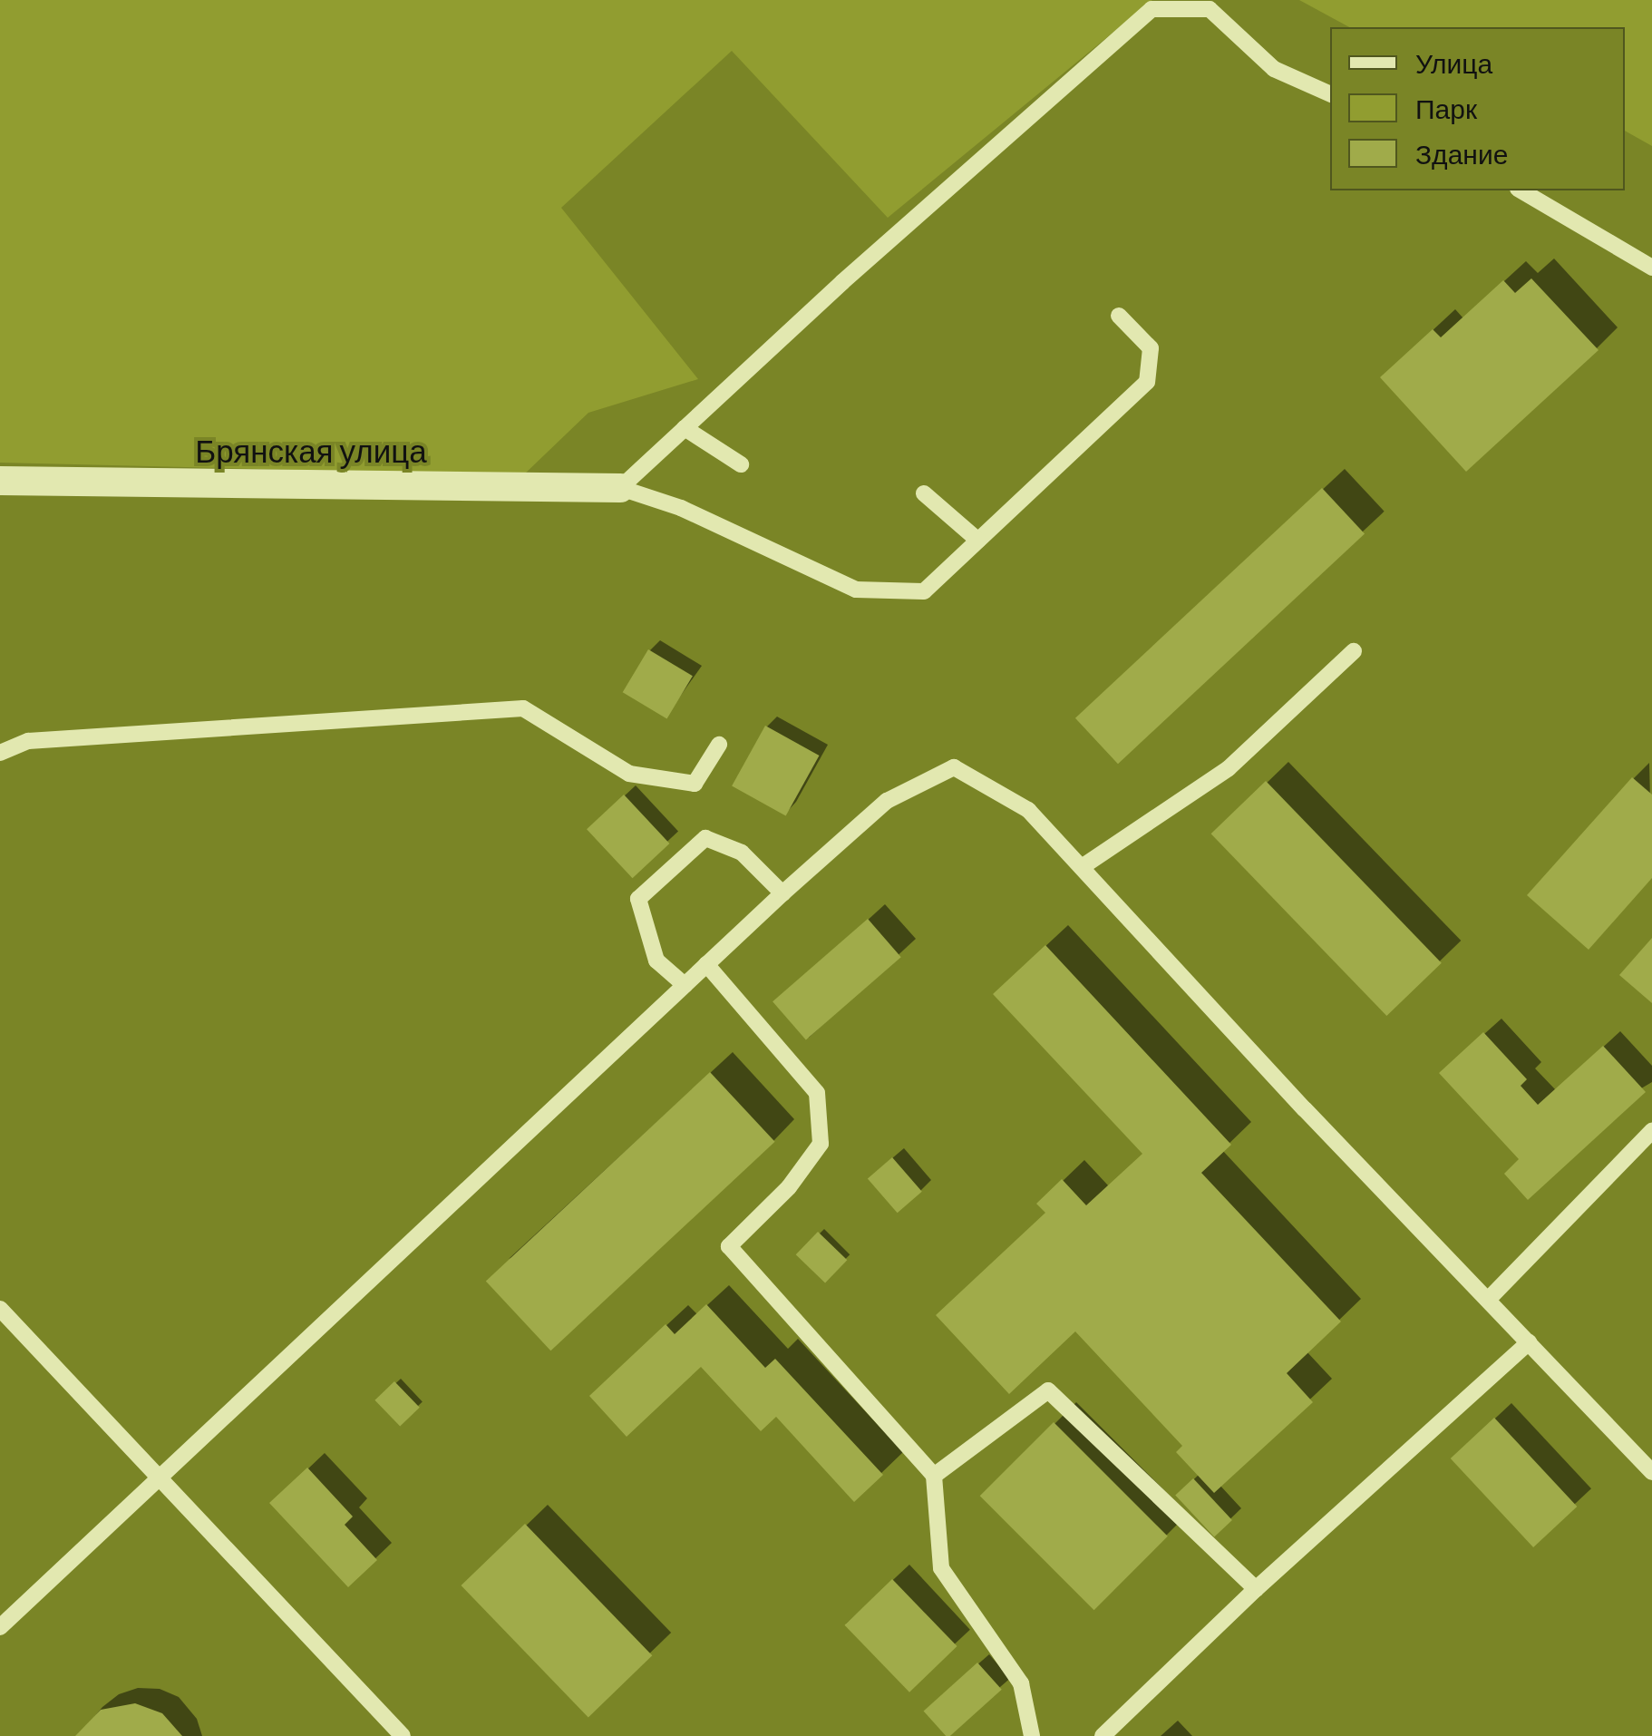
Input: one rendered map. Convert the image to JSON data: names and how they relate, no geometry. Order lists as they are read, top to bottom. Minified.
{"streets":{"street":["Брянская улица"]},"legend":["Улица","Парк","Здание"]}
